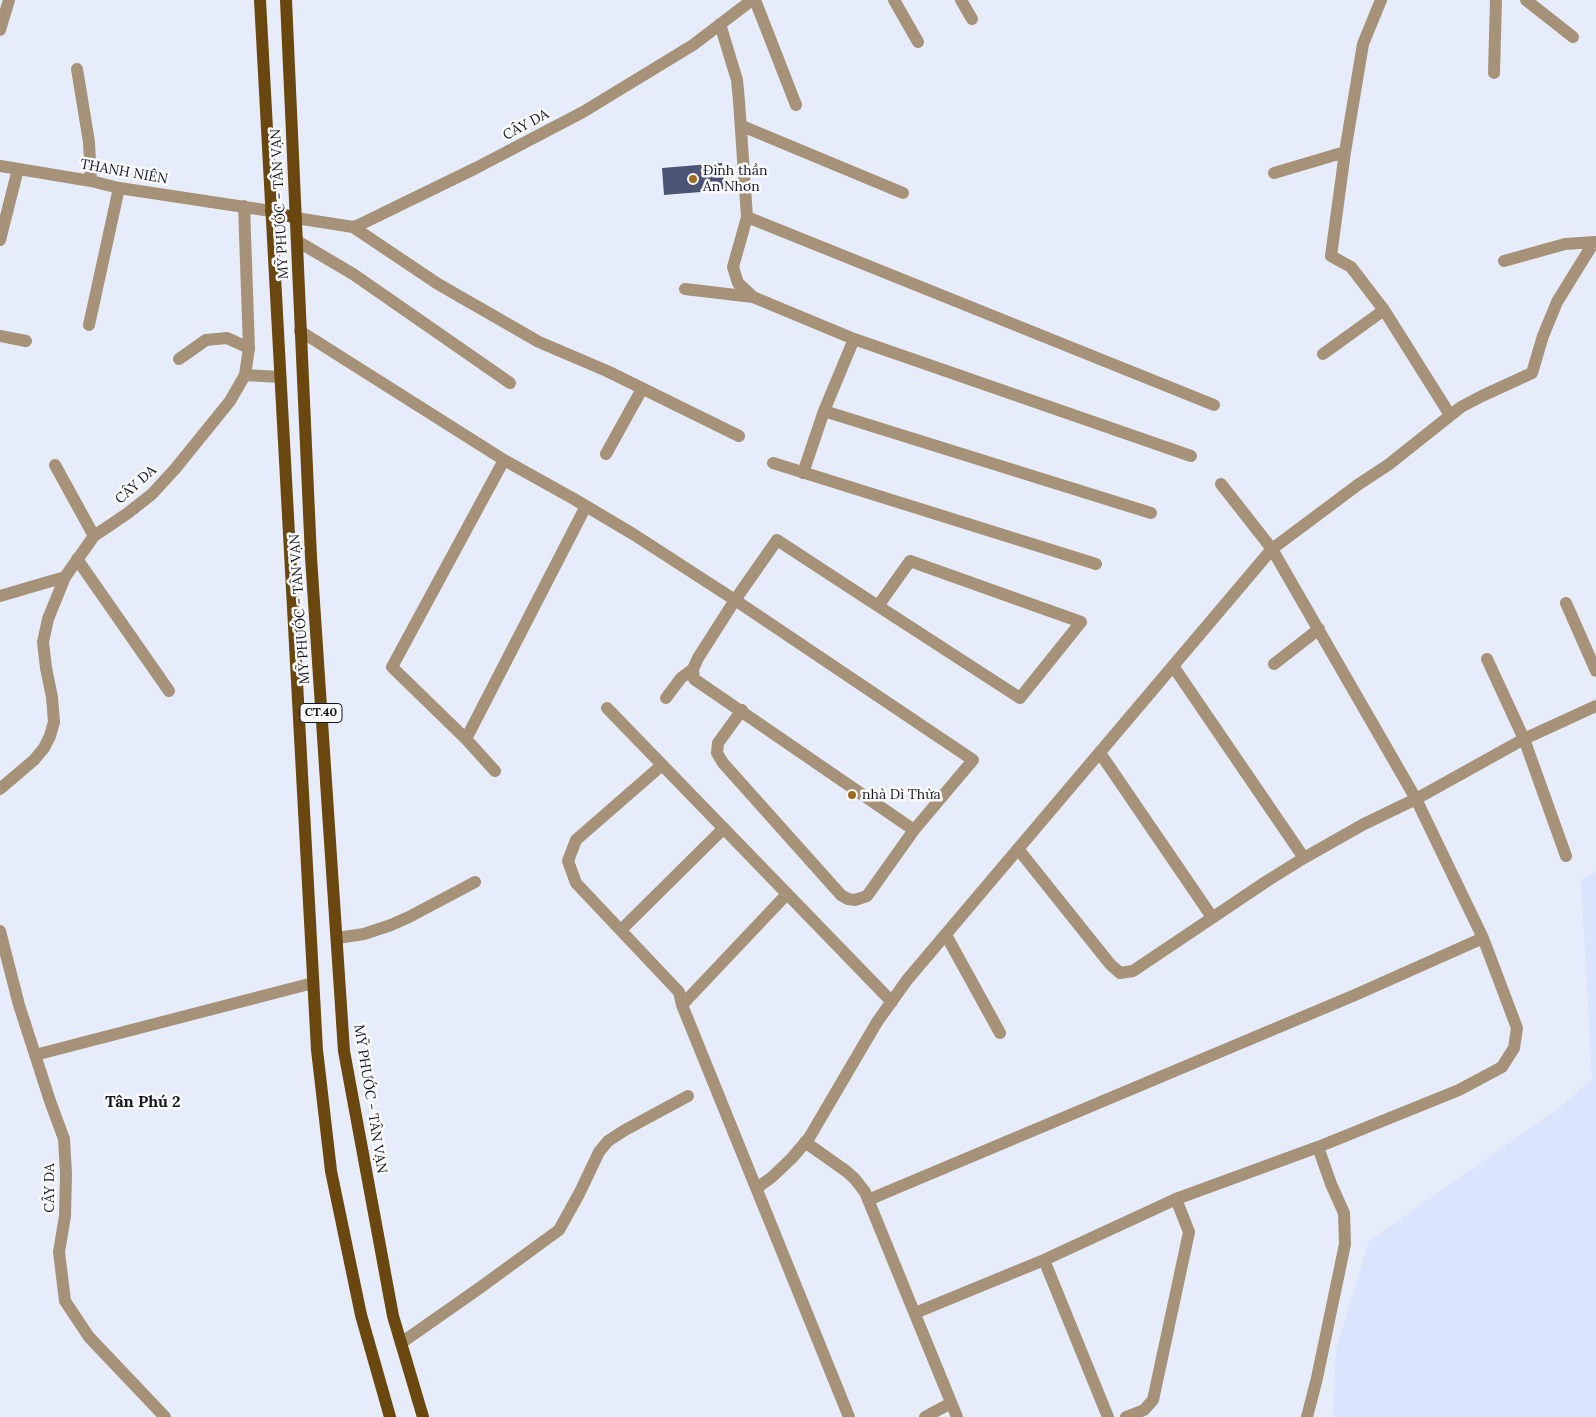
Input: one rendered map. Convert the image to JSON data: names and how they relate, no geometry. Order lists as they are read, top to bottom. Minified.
{"streets":{"main road":["MỸ PHƯỚC - TÂN VẠN","CT.40"],"street":["CÂY DA","THANH NIÊN"]},"crossings":[["CÂY DA","THANH NIÊN"]],"districts":["Tân Phú 2"],"places":["Đình thần An Nhơn","nhà Dì Thừa"]}
